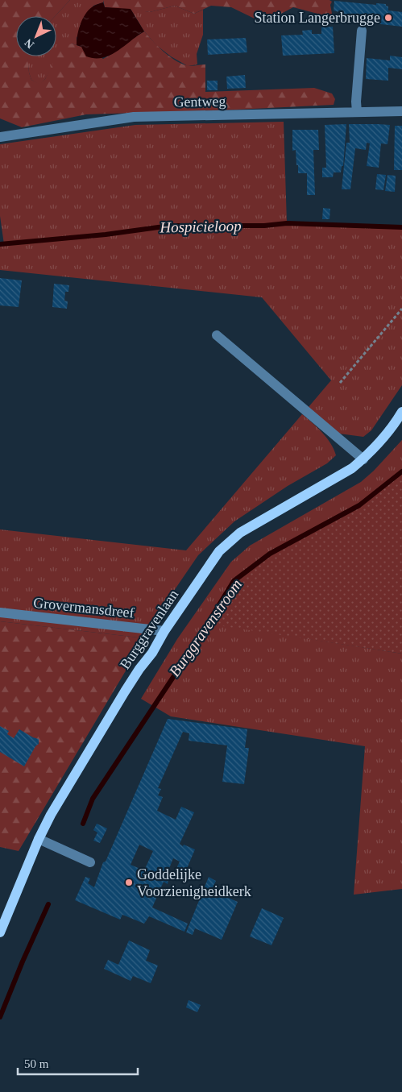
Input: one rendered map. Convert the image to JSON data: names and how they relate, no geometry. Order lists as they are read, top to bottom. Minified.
{"streets":{"main road":["Burggravenlaan"],"street":["Gentweg","Grovermansdreef"]},"crossings":[["Grovermansdreef","Burggravenlaan"]],"water":["Hospicieloop","Burggravenstroom"],"places":["Station Langerbrugge","Goddelijke Voorzienigheidkerk"],"scale_bar":"50 m","north":"bottom left"}
